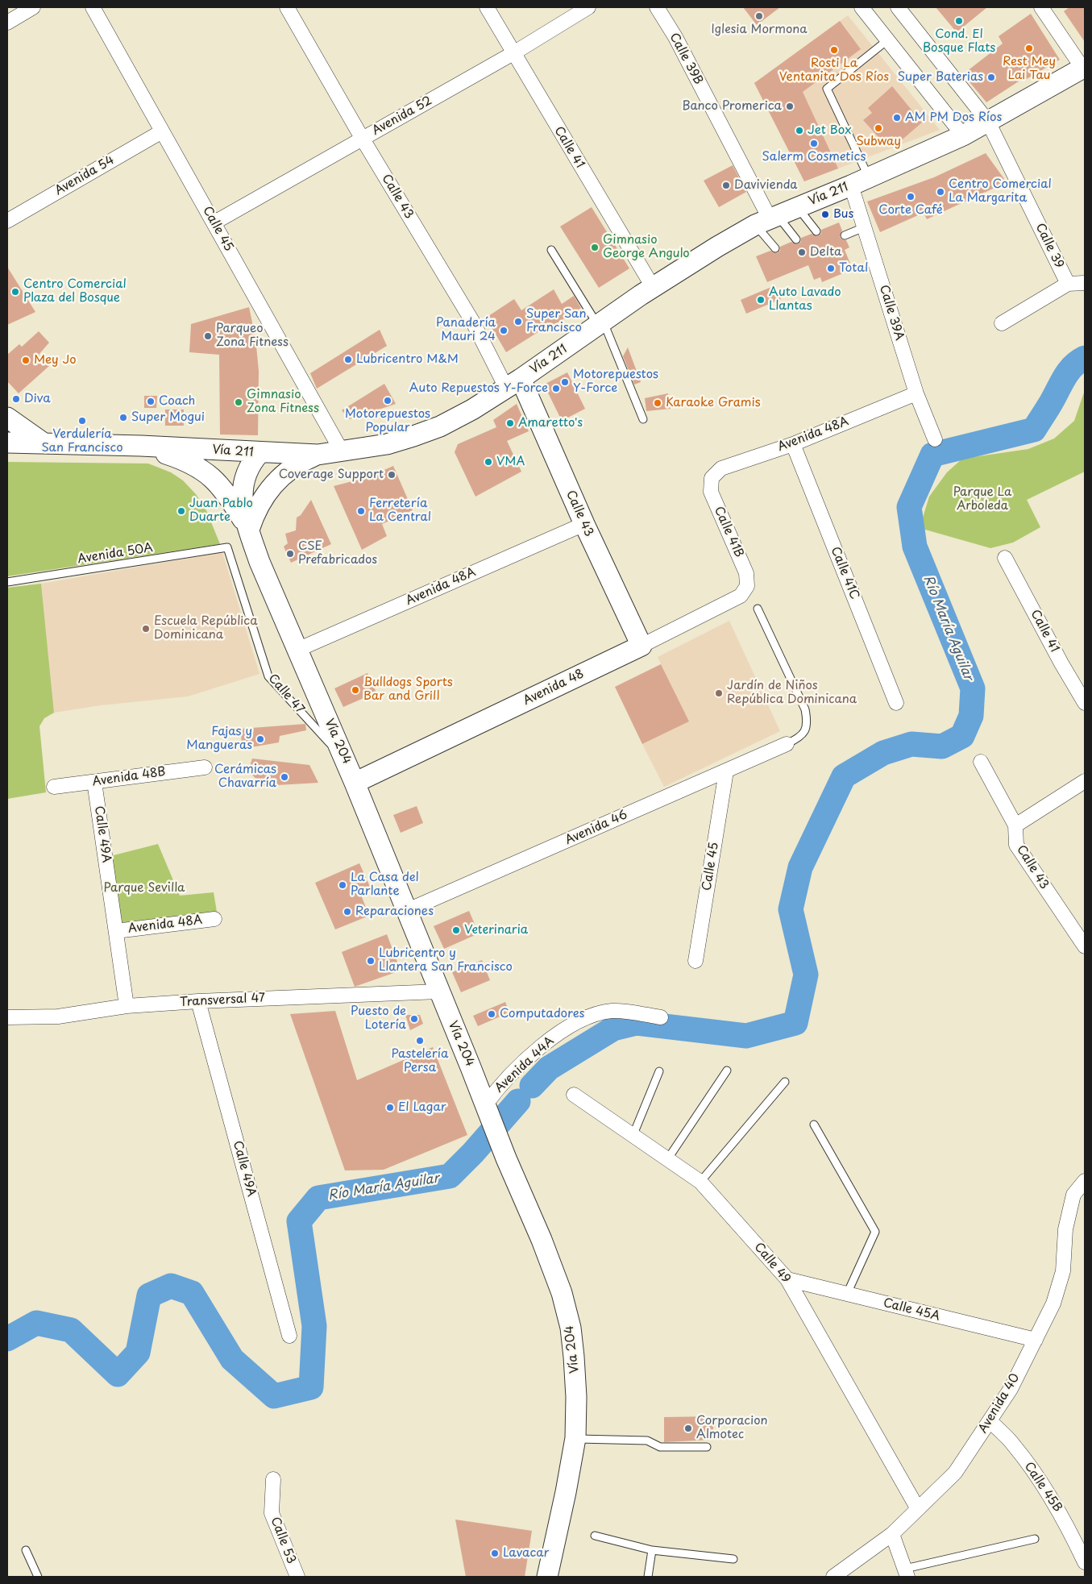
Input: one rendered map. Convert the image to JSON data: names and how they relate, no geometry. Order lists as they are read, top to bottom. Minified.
{"streets":{"main road":["Vía 211","Calle 43","Avenida 48","Vía 204"],"street":["Calle 39B","Avenida 52","Calle 41","Avenida 54","Calle 45","Calle 39","Calle 39A","Avenida 48A","Calle 41B","Calle 41C","Avenida 48B","Avenida 46","Calle 49A","Transversal 47","Avenida 44A","Calle 49","Calle 45A","Avenida 40","Calle 45B","Calle 53"],"lane":["Avenida 50A","Calle 47"]},"crossings":[["Calle 39B","Vía 211"],["Avenida 52","Calle 41"],["Avenida 52","Calle 43"],["Avenida 52","Calle 45"],["Calle 41","Vía 211"],["Avenida 54","Calle 45"],["Vía 211","Calle 43"],["Vía 211","Calle 45"],["Vía 211","Calle 39"],["Vía 211","Calle 39A"],["Vía 211","Vía 204"],["Calle 43","Avenida 48A"],["Calle 43","Avenida 48"],["Calle 45","Avenida 46"],["Calle 39A","Avenida 48A"],["Avenida 48A","Calle 41B"],["Avenida 48A","Calle 41C"],["Avenida 48A","Vía 204"],["Avenida 48A","Calle 49A"],["Calle 41B","Avenida 48"],["Avenida 50A","Calle 47"],["Avenida 48","Vía 204"],["Calle 47","Vía 204"],["Vía 204","Avenida 46"],["Vía 204","Transversal 47"],["Vía 204","Avenida 44A"],["Avenida 48B","Calle 49A"],["Calle 49A","Transversal 47"],["Calle 49","Calle 45A"],["Calle 49","Avenida 40"],["Calle 45A","Avenida 40"],["Avenida 40","Calle 45B"]],"water":["Río María Aguilar"],"parks":["Parque La Arboleda","Parque Sevilla"],"places":["Iglesia Mormona","Cond. El Bosque Flats","Rest Mey Lai Tau","Rosti La Ventanita Dos Ríos","Super Baterias","Banco Promerica","AM PM Dos Ríos","Subway","Jet Box","Salerm Cosmetics","Davivienda","Centro Comercial La Margarita","Corte Café","Bus","Gimnasio George Angulo","Delta","Total","Centro Comercial Plaza del Bosque","Auto Lavado Llantas","Super San Francisco","Panadería Mauri 24","Parqueo Zona Fitness","Lubricentro M&M","Mey Jo","Motorepuestos Y-Force","Auto Repuestos Y-Force","Diva","Motorepuestos Popular","Coach","Gimnasio Zona Fitness","Karaoke Gramis","Super Mogui","Verdulería San Francisco","Amaretto's","VMA","Coverage Support","Juan Pablo Duarte","Ferretería La Central","CSE Prefabricados","Escuela República Dominicana","Bulldogs Sports Bar and Grill","Jardín de Niños República Dominicana","Fajas y Mangueras","Cerámicas Chavarría","La Casa del Parlante","Reparaciones","Veterinaria","Lubricentro y Llantera San Francisco","Computadores","Puesto de Lotería","Pastelería Persa","El Lagar","Corporacion Almotec","Lavacar"]}
